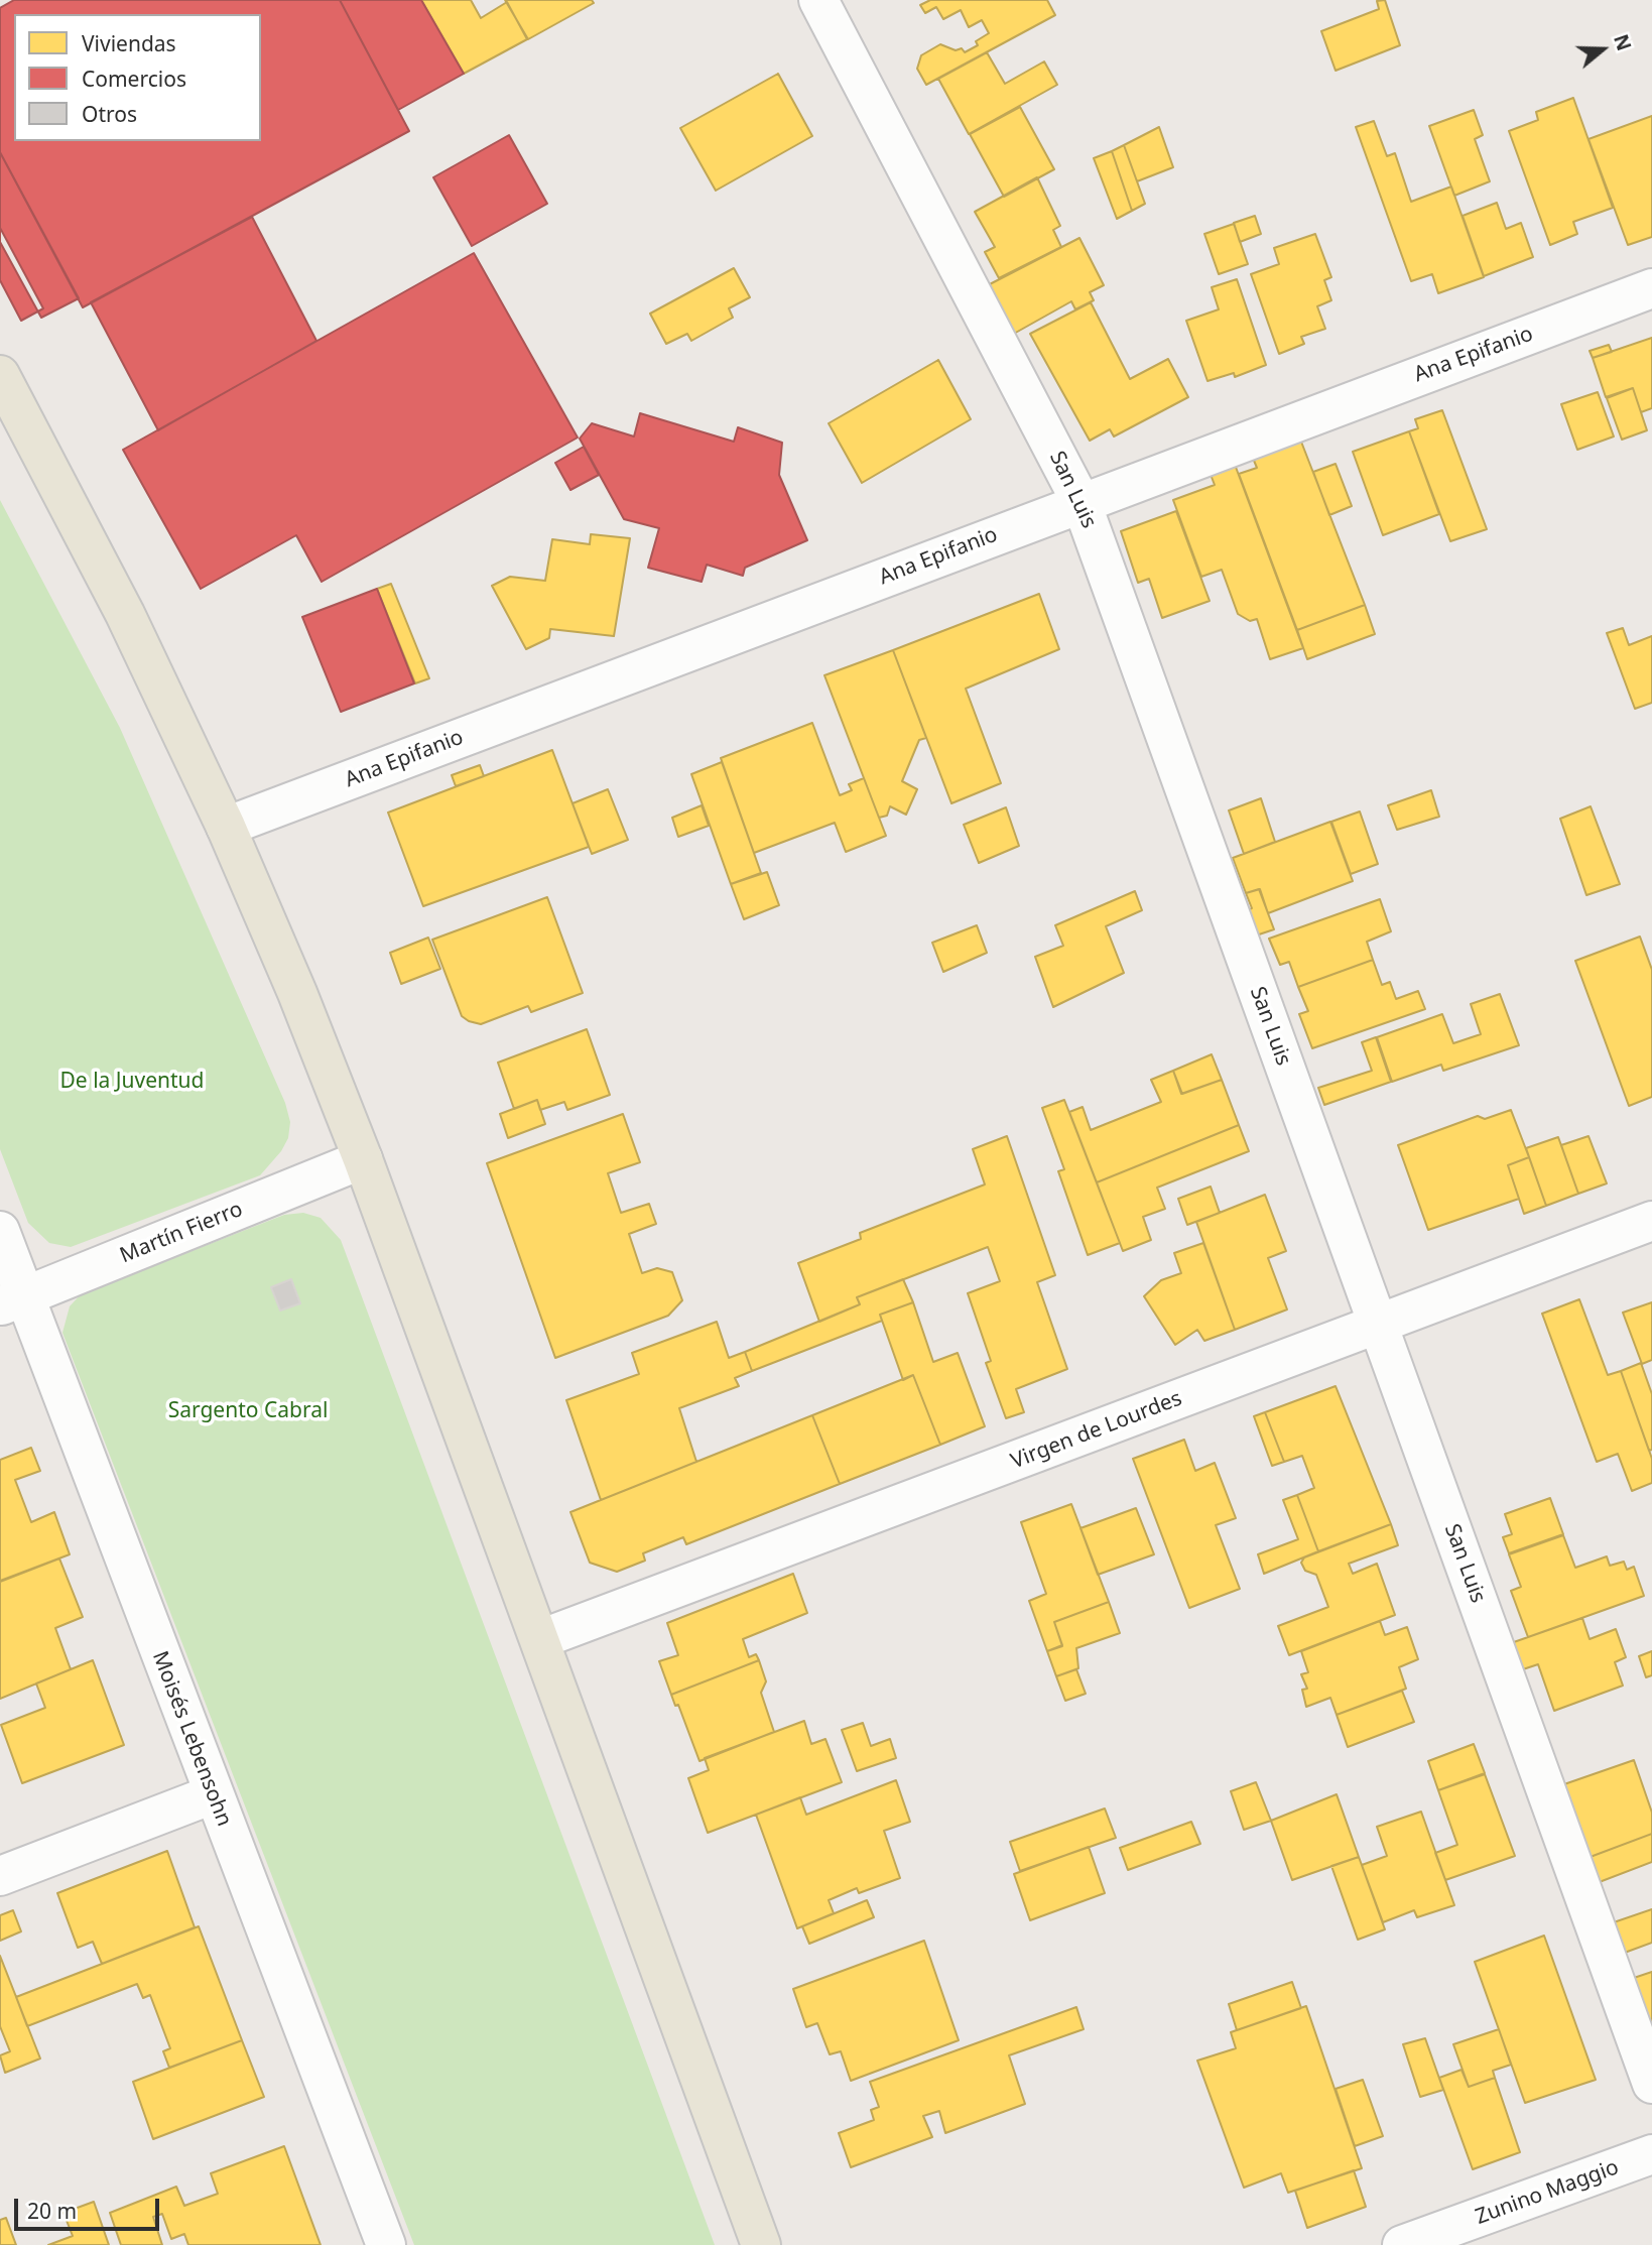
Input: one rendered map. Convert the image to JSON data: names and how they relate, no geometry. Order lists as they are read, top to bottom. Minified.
{"streets":{"street":["Ana Epifanio","San Luis","Martín Fierro","Virgen de Lourdes","Moisés Lebensohn","Zunino Maggio"]},"crossings":[["Ana Epifanio","San Luis"],["San Luis","Virgen de Lourdes"],["Martín Fierro","Moisés Lebensohn"]],"parks":["De la Juventud","Sargento Cabral"],"legend":["Viviendas","Comercios","Otros"],"scale_bar":"20 m","north":"right"}
